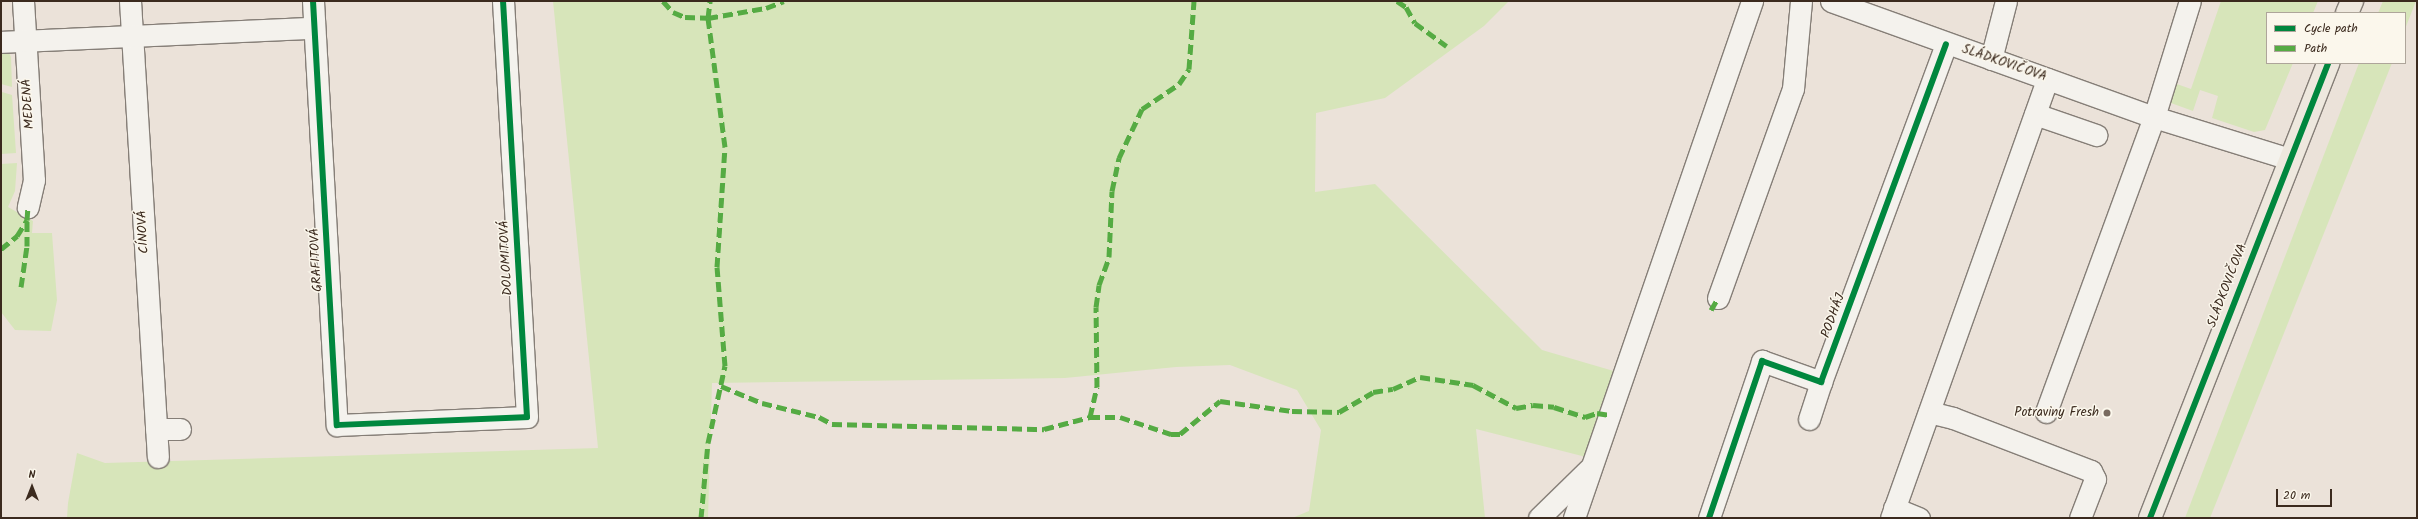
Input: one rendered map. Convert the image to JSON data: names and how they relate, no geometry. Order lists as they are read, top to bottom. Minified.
{"streets":{"main road":["SLÁDKOVIČOVA"],"street":["MEDENÁ","CÍNOVÁ","DOLOMITOVÁ","GRAFITOVÁ","PODHÁJ"]},"crossings":[["SLÁDKOVIČOVA","PODHÁJ"],["DOLOMITOVÁ","GRAFITOVÁ"]],"places":["Potraviny Fresh"],"legend":["Cycle path","Path"],"scale_bar":"20 m","north":"top"}
